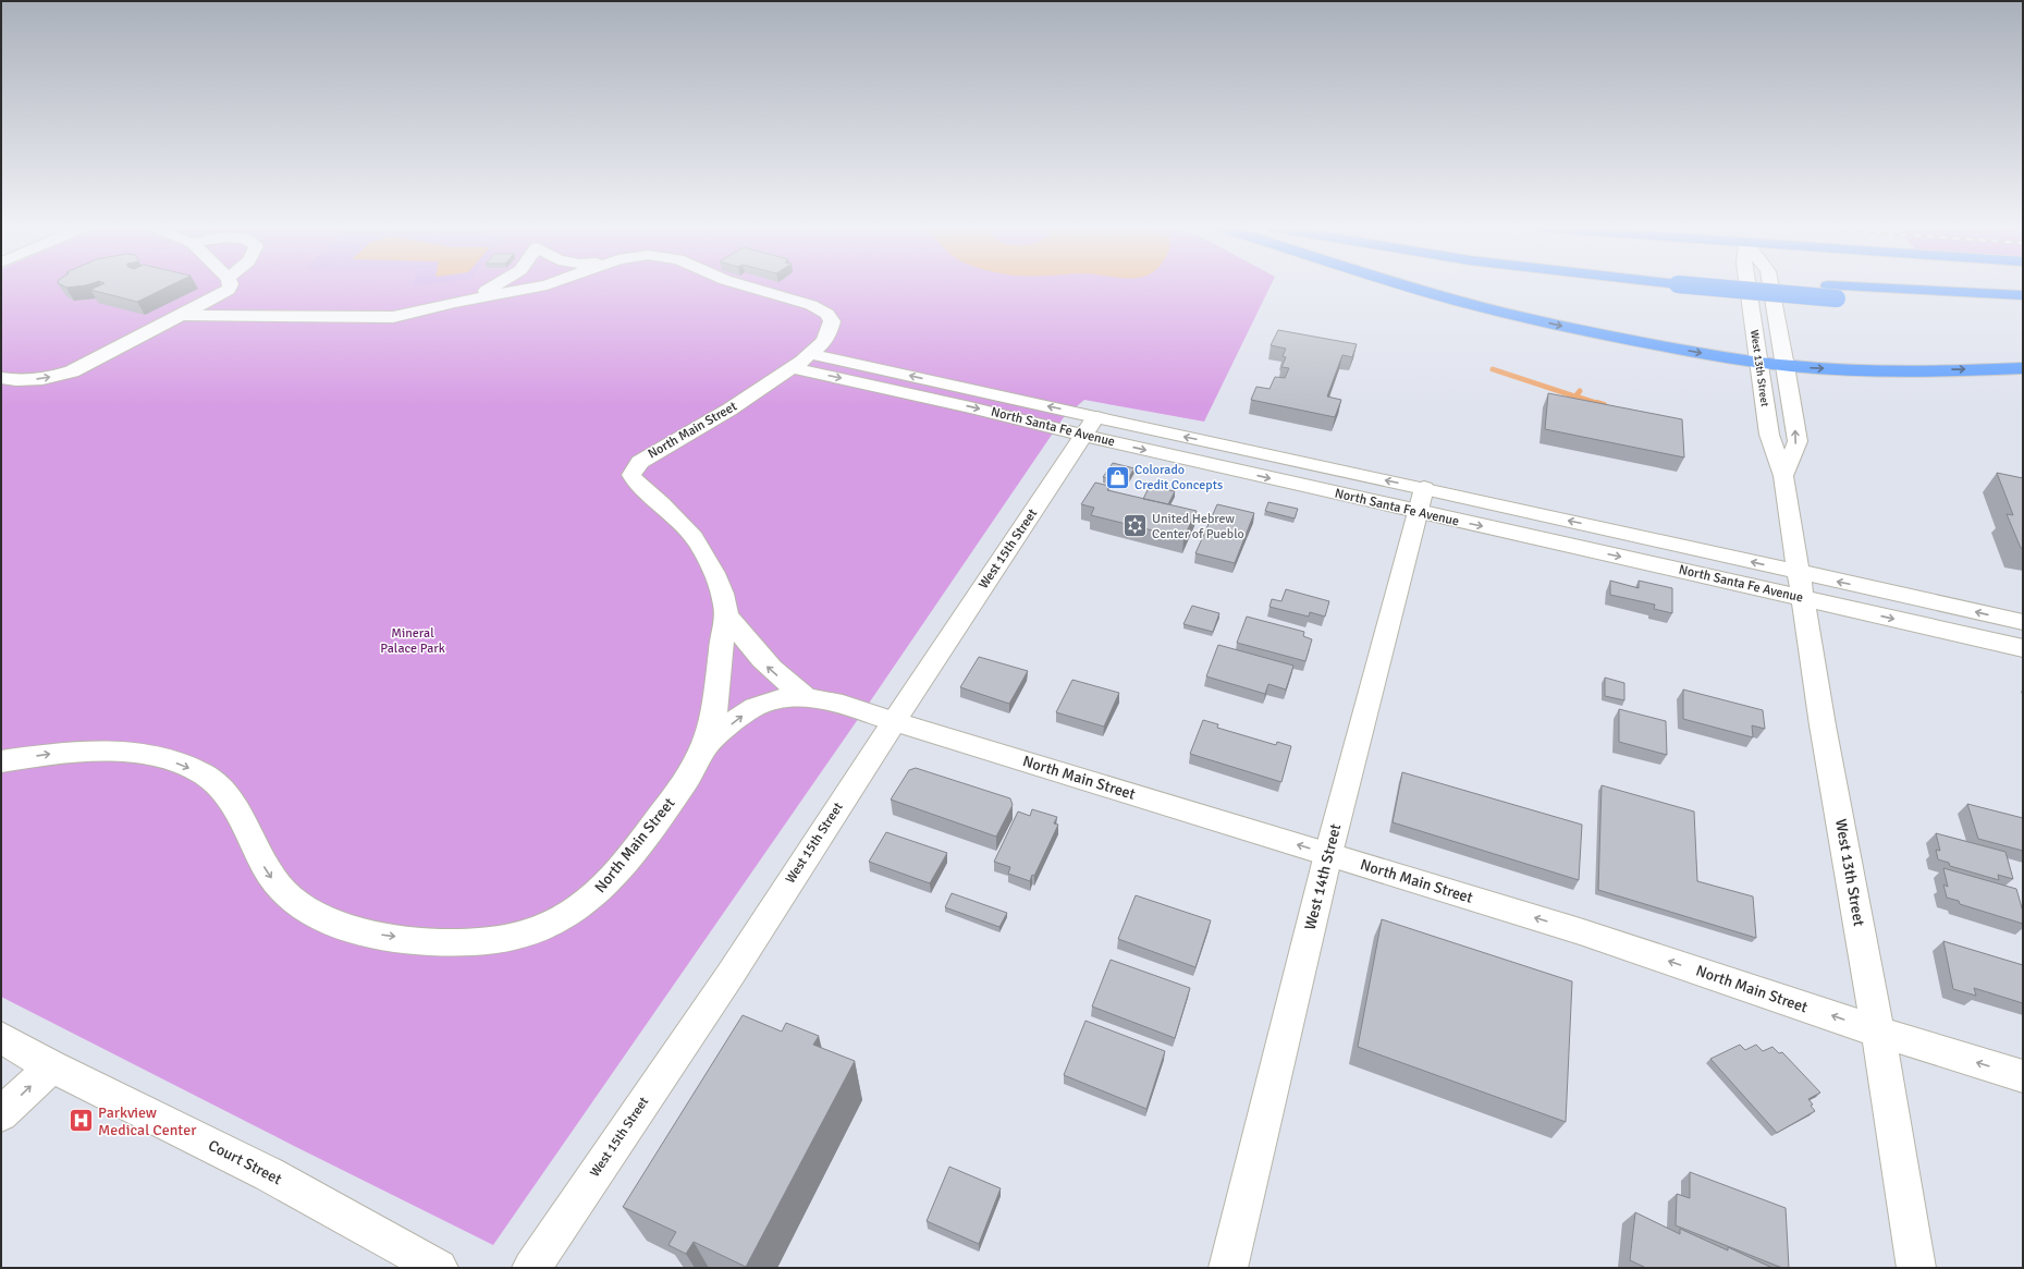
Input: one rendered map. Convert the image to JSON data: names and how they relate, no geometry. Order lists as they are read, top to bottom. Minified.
{"streets":{"street":["West 13th Street","North Santa Fe Avenue","North Main Street","West 15th Street","West 14th Street","Court Street"]},"crossings":[["West 13th Street","North Santa Fe Avenue"],["West 13th Street","North Main Street"],["North Santa Fe Avenue","North Main Street"],["North Santa Fe Avenue","West 15th Street"],["North Santa Fe Avenue","West 14th Street"],["North Main Street","West 15th Street"],["North Main Street","West 14th Street"]],"parks":["Mineral Palace Park"],"places":{"shop":["Colorado Credit Concepts"],"synagogue":["United Hebrew Center of Pueblo"],"hospital":["Parkview Medical Center"]}}
